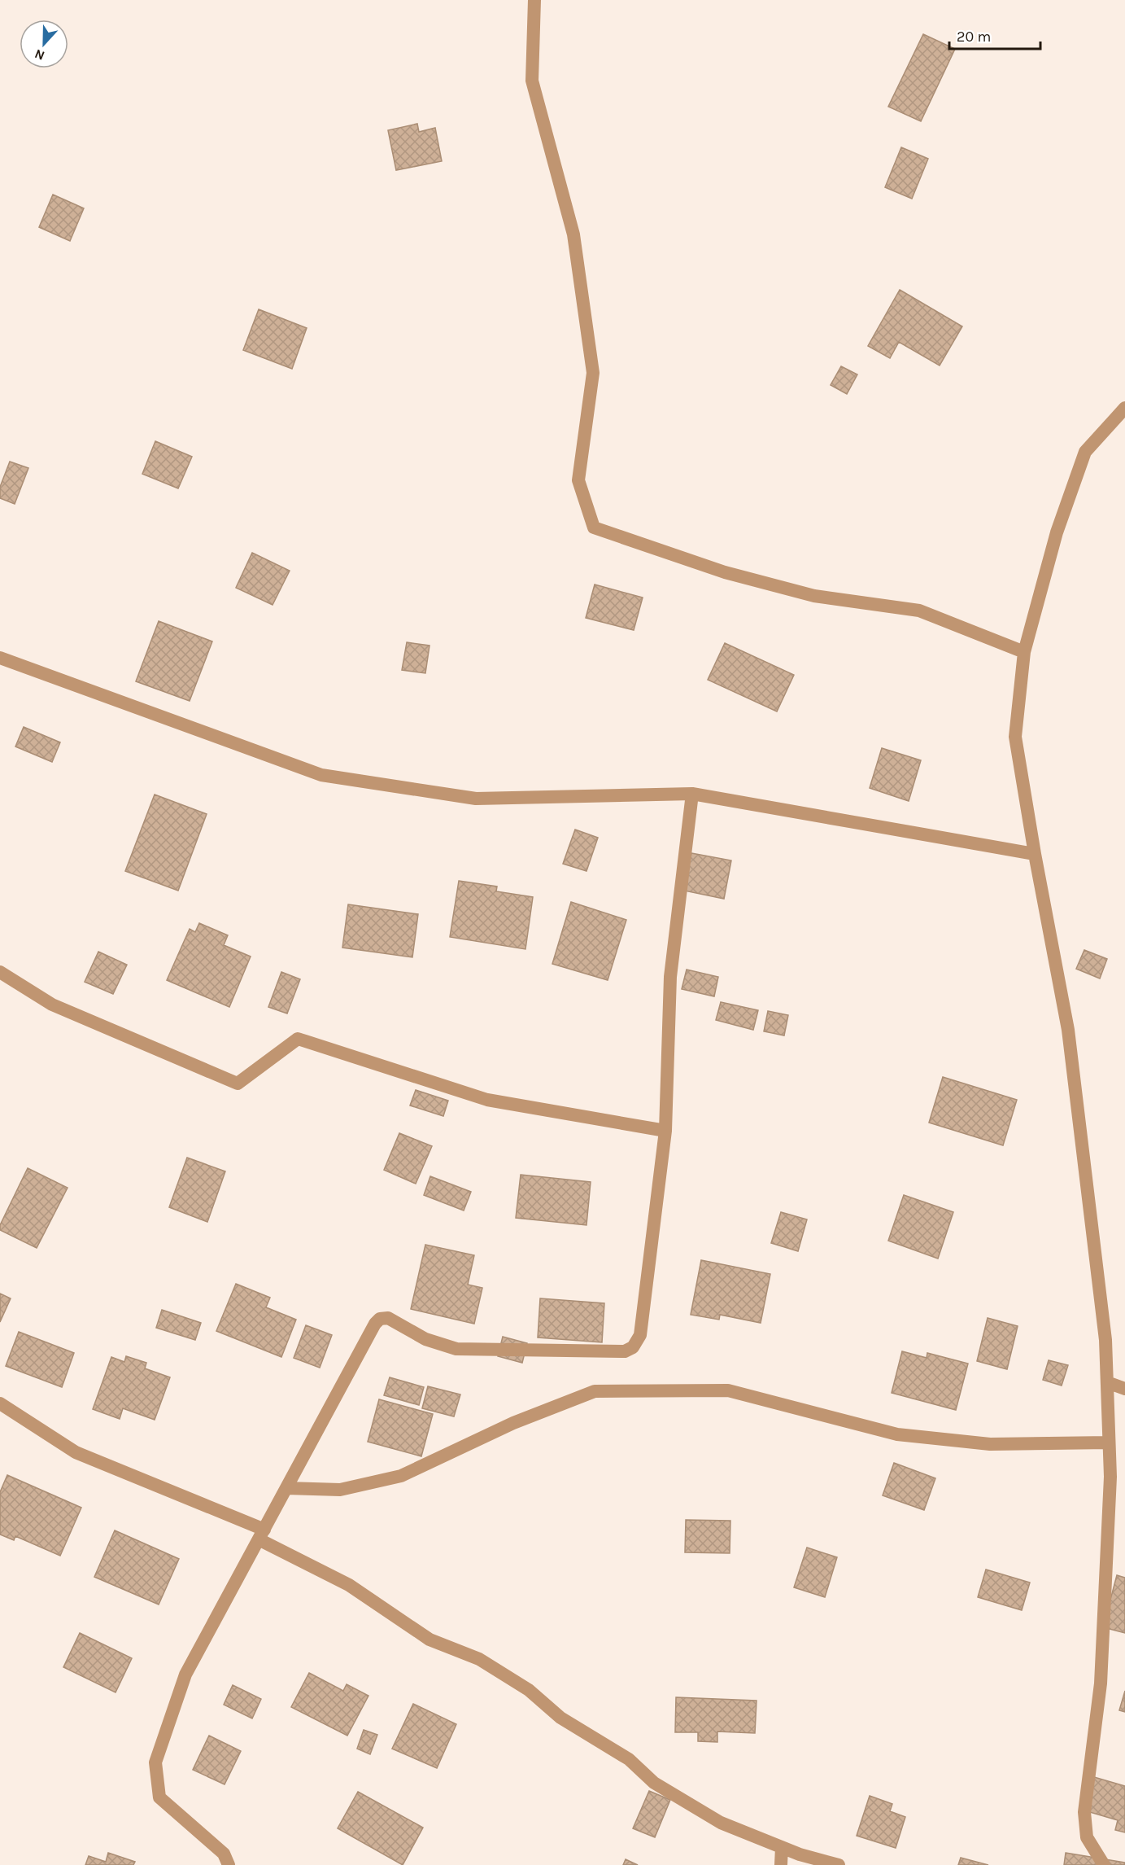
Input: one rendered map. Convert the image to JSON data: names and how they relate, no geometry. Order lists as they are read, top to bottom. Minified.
{"scale_bar":"20 m","north":"bottom"}
